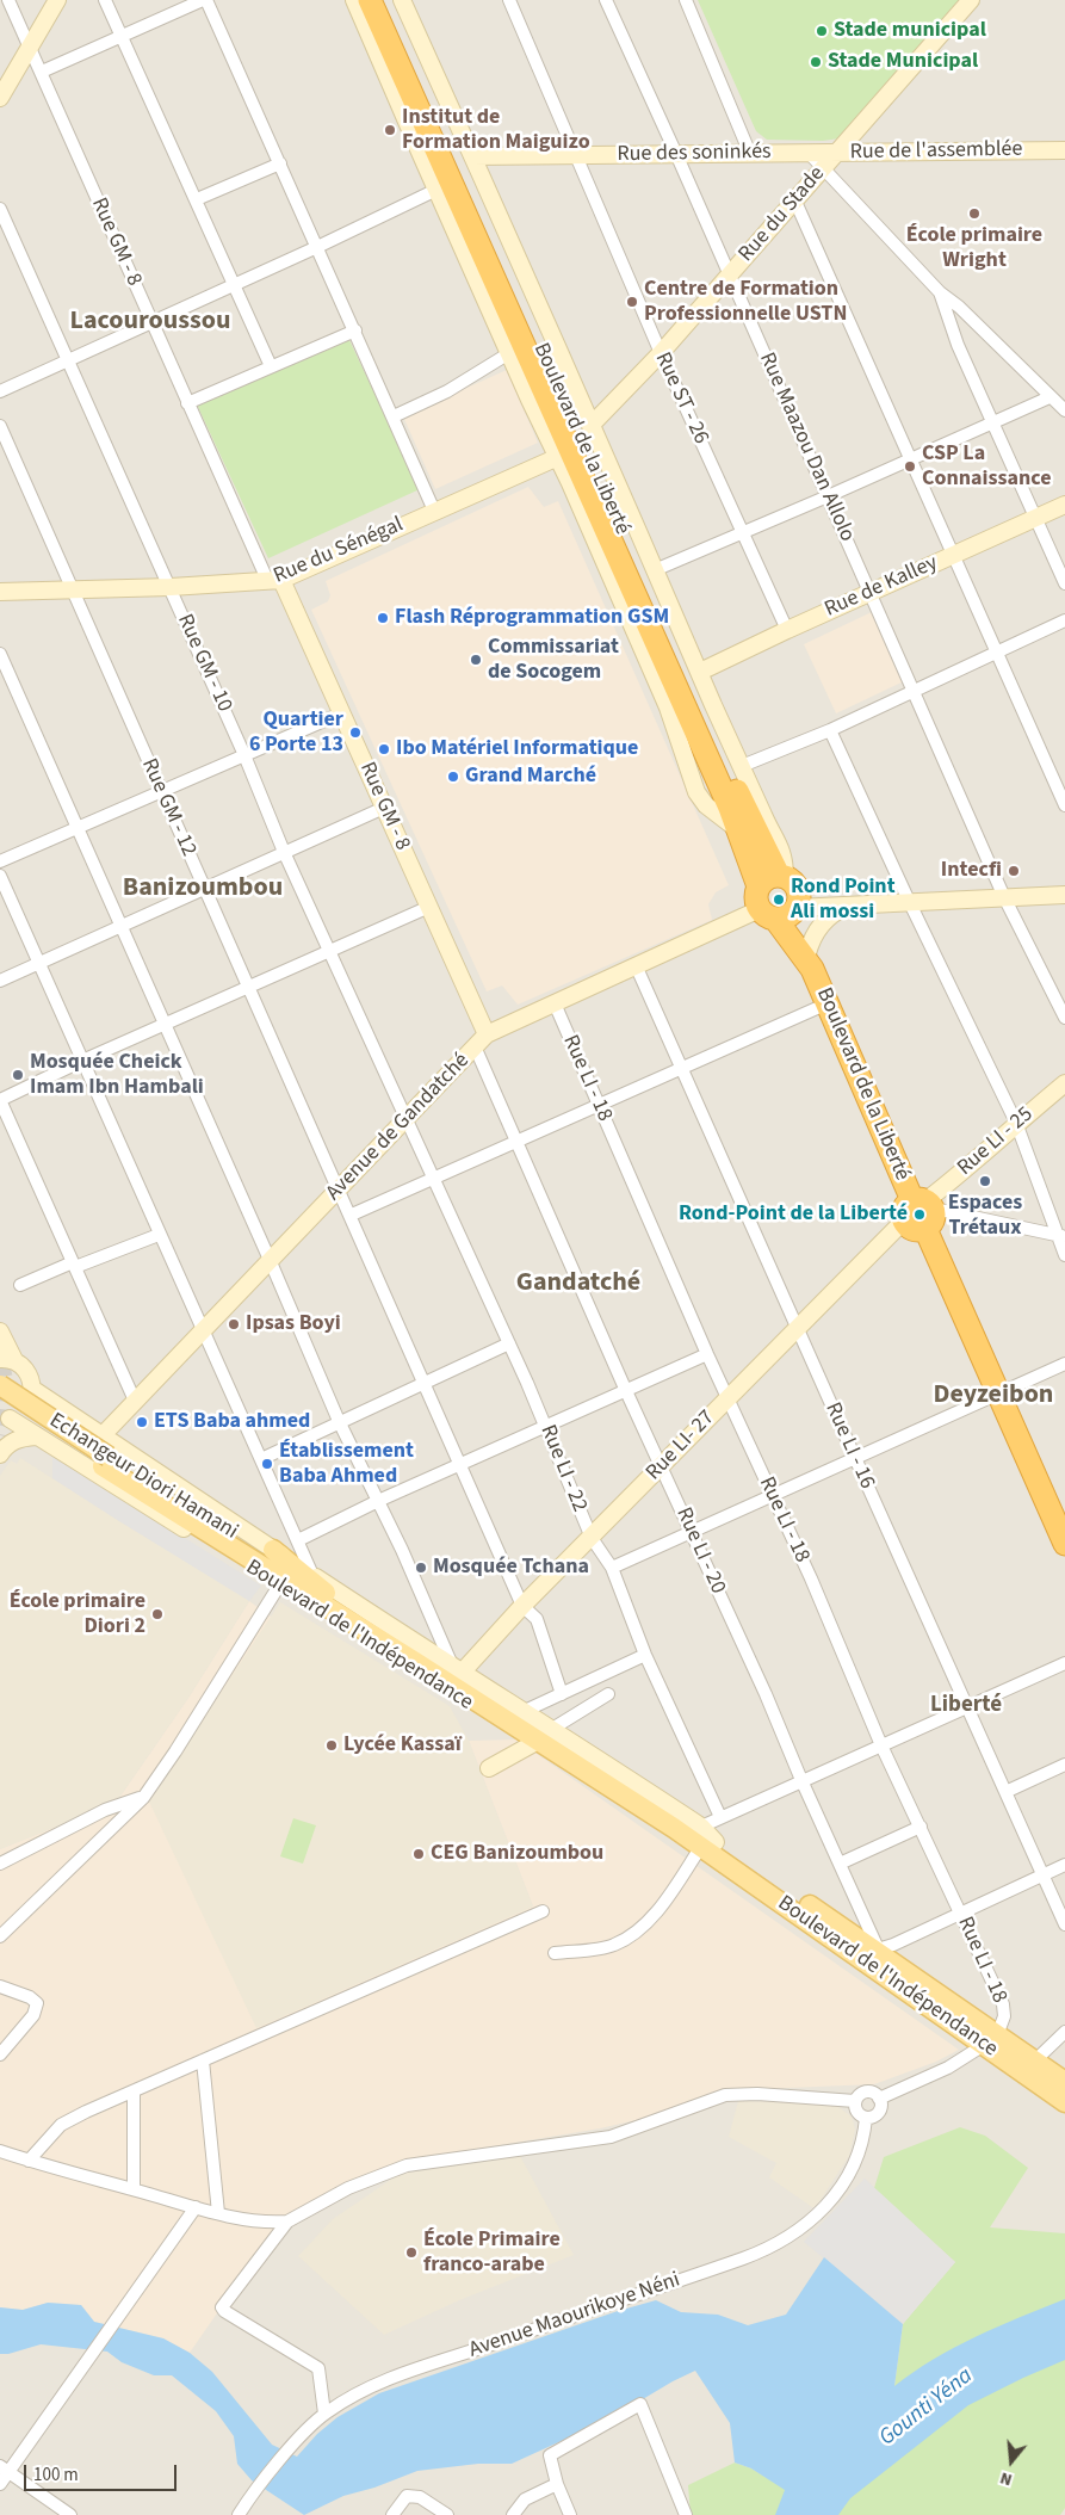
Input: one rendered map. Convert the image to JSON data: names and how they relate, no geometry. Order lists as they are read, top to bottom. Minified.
{"streets":{"highway":["Boulevard de la Liberté"],"main road":["Echangeur Diori Hamani","Boulevard de l'Indépendance"],"street":["Rue de l'assemblée","Rue des soninkés","Rue du Stade","Rue GM - 8","Rue ST - 26","Rue Maazou Dan Allolo","Rue du Sénégal","Rue de Kalley","Rue GM - 10","Rue GM - 12","Rue LI - 18","Avenue de Gandatché","Rue LI - 25","Rue LI- 27","Rue LI - 16","Rue LI - 22","Rue LI - 20","Avenue Maourikoye Néni"]},"crossings":[["Rue de l'assemblée","Rue des soninkés"],["Rue de l'assemblée","Rue du Stade"],["Rue des soninkés","Rue ST - 26"],["Rue des soninkés","Boulevard de la Liberté"],["Rue des soninkés","Rue Maazou Dan Allolo"],["Rue du Stade","Rue ST - 26"],["Rue du Stade","Boulevard de la Liberté"],["Rue du Stade","Rue Maazou Dan Allolo"],["Rue GM - 8","Rue du Sénégal"],["Rue GM - 8","Avenue de Gandatché"],["Rue ST - 26","Rue de Kalley"],["Boulevard de la Liberté","Rue du Sénégal"],["Boulevard de la Liberté","Rue de Kalley"],["Boulevard de la Liberté","Avenue de Gandatché"],["Boulevard de la Liberté","Rue LI - 25"],["Boulevard de la Liberté","Rue LI- 27"],["Rue Maazou Dan Allolo","Rue de Kalley"],["Rue du Sénégal","Rue GM - 10"],["Rue du Sénégal","Rue GM - 12"],["Rue GM - 10","Avenue de Gandatché"],["Rue GM - 10","Rue LI - 22"],["Rue GM - 12","Avenue de Gandatché"],["Rue GM - 12","Rue LI- 27"],["Rue LI - 18","Avenue de Gandatché"],["Rue LI - 18","Rue LI- 27"],["Rue LI - 18","Boulevard de l'Indépendance"],["Avenue de Gandatché","Rue LI - 16"],["Avenue de Gandatché","Rue LI - 22"],["Avenue de Gandatché","Rue LI - 20"],["Avenue de Gandatché","Boulevard de l'Indépendance"],["Rue LI - 25","Rue LI- 27"],["Rue LI- 27","Rue LI - 16"],["Rue LI- 27","Rue LI - 22"],["Rue LI- 27","Rue LI - 20"],["Rue LI- 27","Boulevard de l'Indépendance"],["Echangeur Diori Hamani","Boulevard de l'Indépendance"],["Rue LI - 20","Boulevard de l'Indépendance"]],"districts":["Lacouroussou","Banizoumbou","Gandatché","Deyzeibon","Liberté"],"water":["Gounti Yéna"],"places":["Stade municipal","Stade Municipal","Institut de Formation Maiguizo","École primaire Wright","Centre de Formation Professionnelle USTN","CSP La Connaissance","Flash Réprogrammation GSM","Commissariat de Socogem","Quartier 6 Porte 13","Ibo Matériel Informatique","Grand Marché","Intecfi","Rond Point Ali mossi","Mosquée Cheick Imam Ibn Hambali","Espaces Trétaux","Rond-Point de la Liberté","Ipsas Boyi","ETS Baba ahmed","Établissement Baba Ahmed","Mosquée Tchana","École primaire Diori 2","Lycée Kassaï","CEG Banizoumbou","École Primaire franco-arabe"],"scale_bar":"100 m","north":"bottom"}
